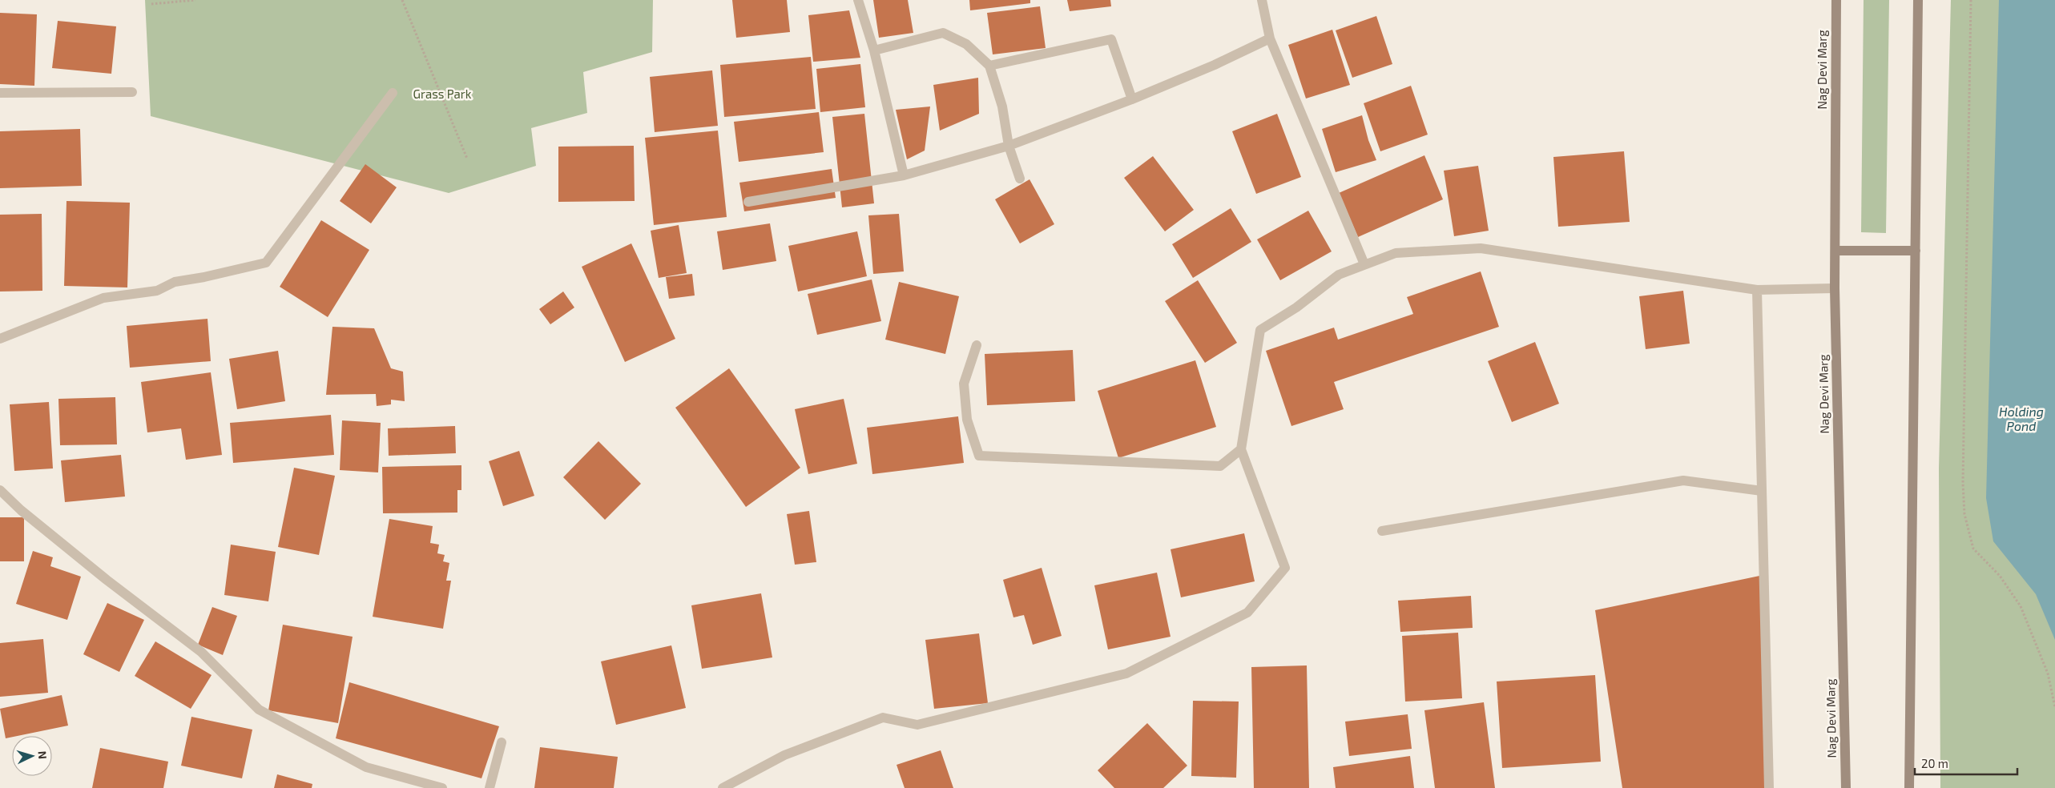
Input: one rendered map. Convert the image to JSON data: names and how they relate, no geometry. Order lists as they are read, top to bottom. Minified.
{"streets":{"main road":["Nag Devi Marg"]},"water":["Holding Pond"],"parks":["Grass Park"],"scale_bar":"20 m","north":"right"}
